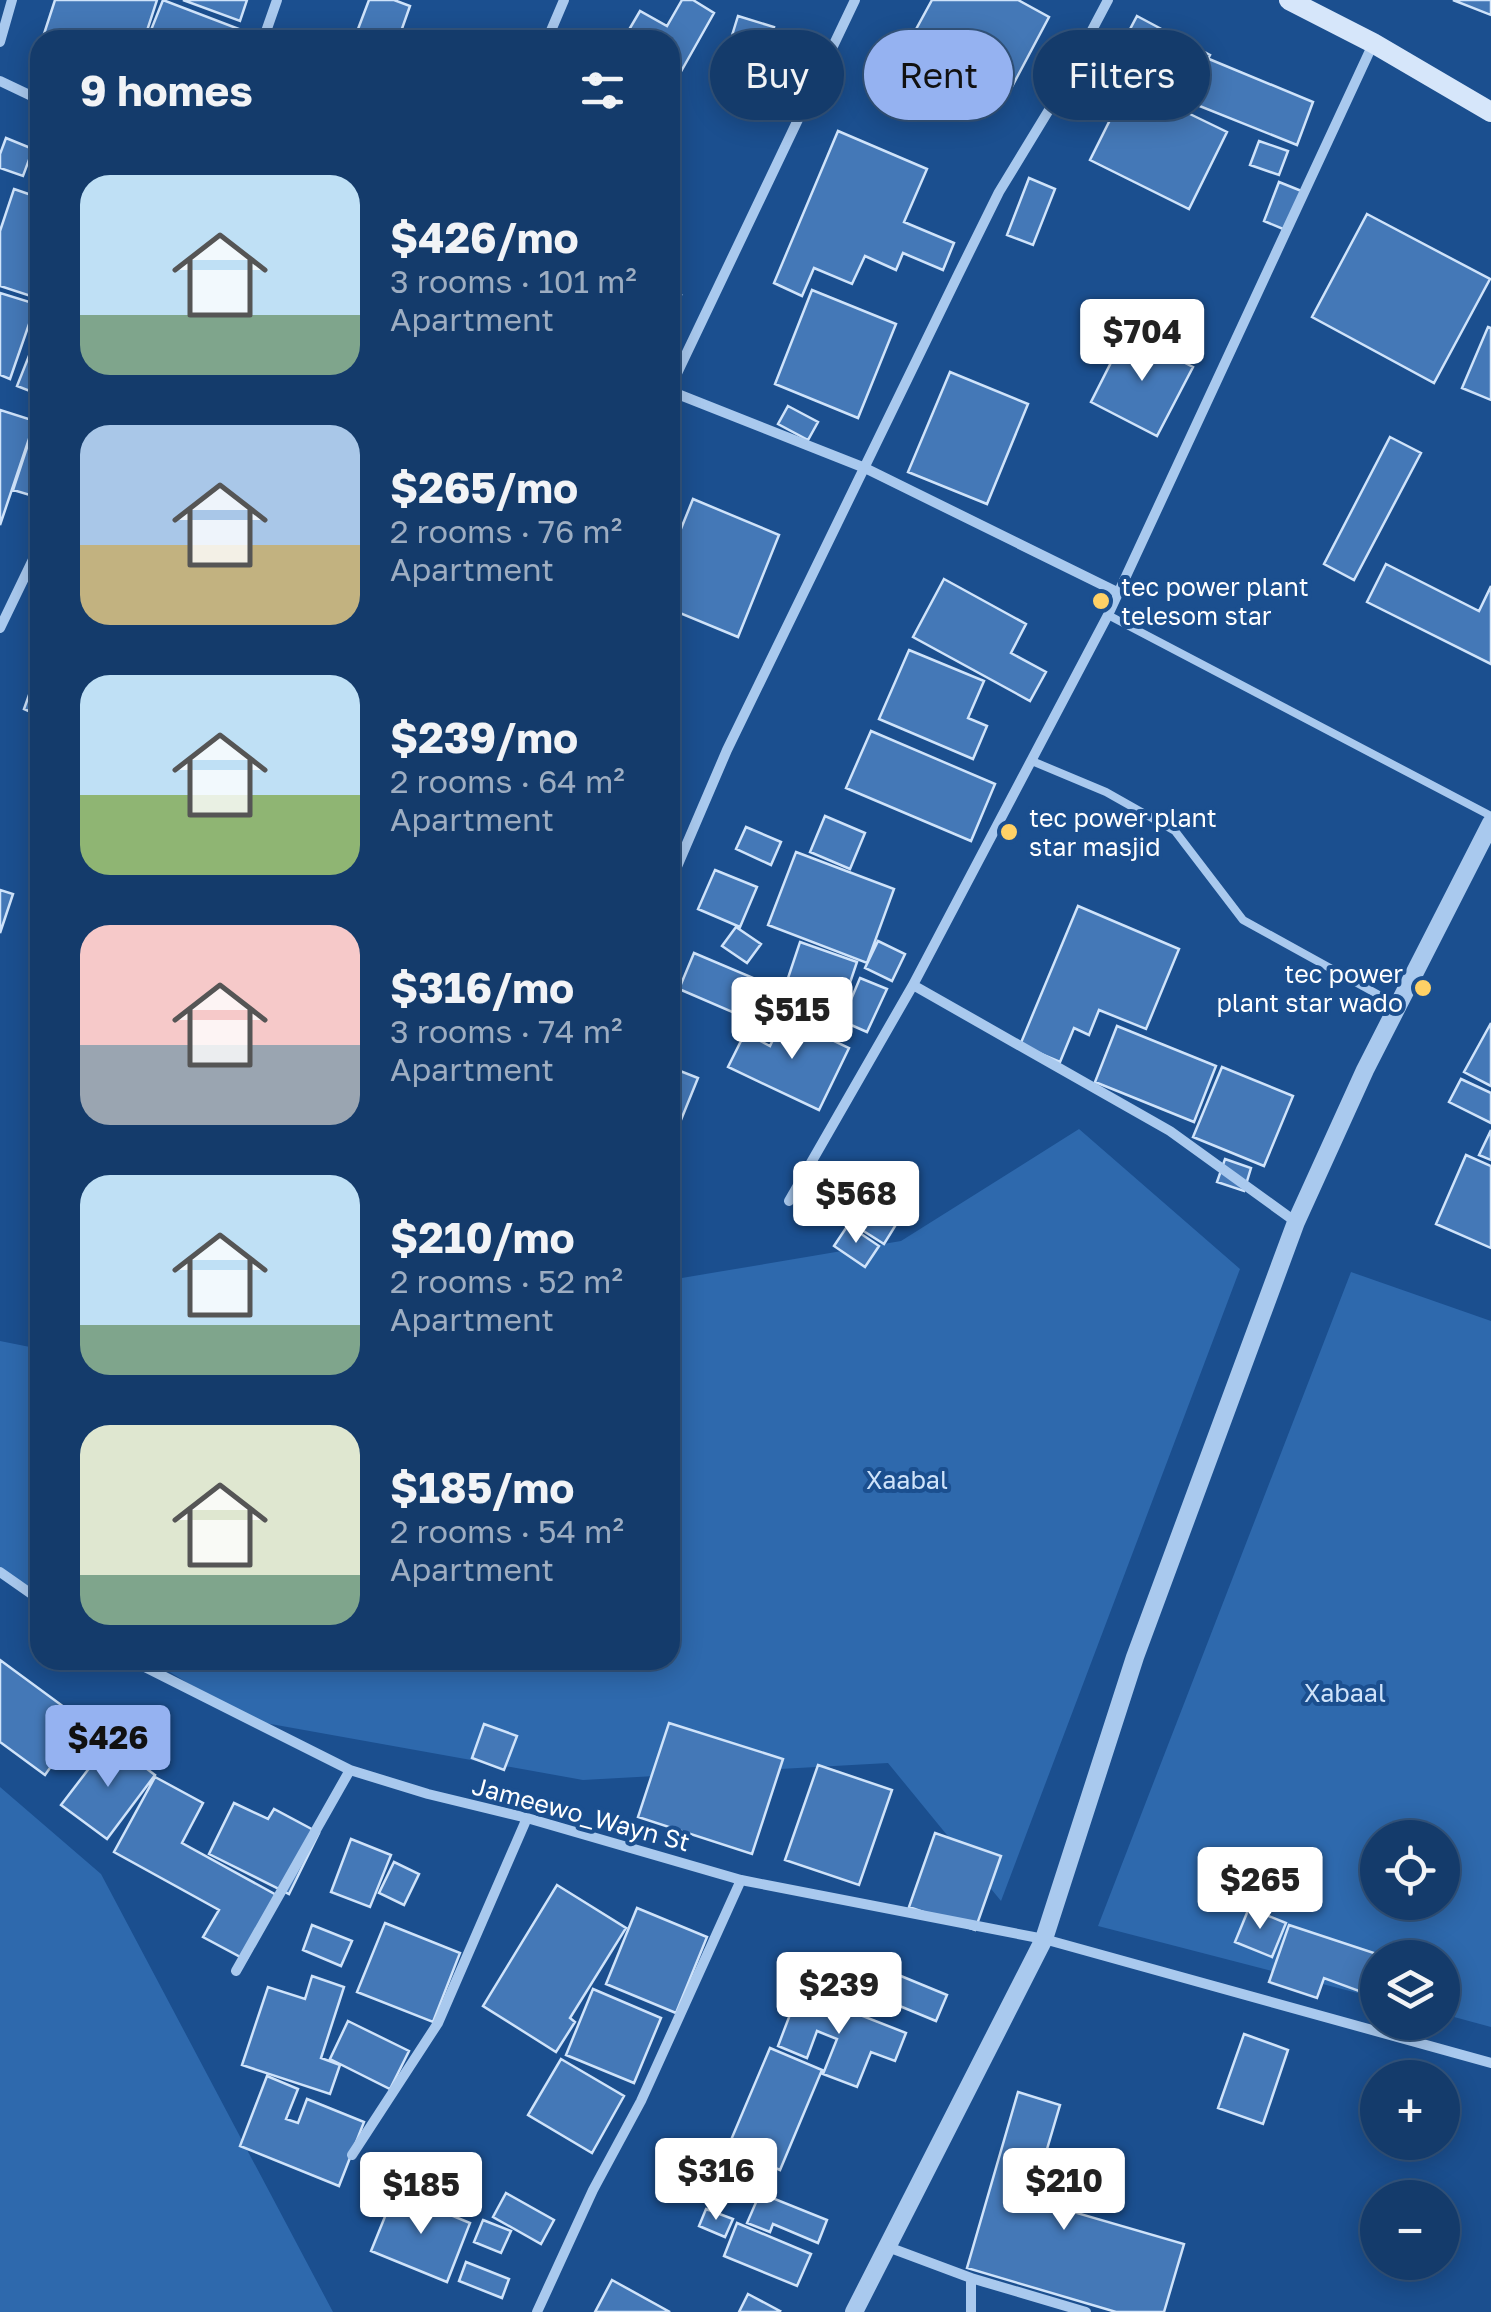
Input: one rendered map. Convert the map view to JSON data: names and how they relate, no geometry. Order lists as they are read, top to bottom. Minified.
{"streets":{"street":["Jameewo_Wayn St"]},"parks":["Xaabal","Xabaal"],"places":["tec power plant telesom star","tec power plant star masjid","tec power plant star wado"],"page":{"chip":["Buy","Rent","Filters"],"heading":"9 homes","list":[{"name":"$426/mo","note":"3 rooms · 101 m² · Apartment"},{"name":"$265/mo","note":"2 rooms · 76 m² · Apartment"},{"name":"$239/mo","note":"2 rooms · 64 m² · Apartment"},{"name":"$316/mo","note":"3 rooms · 74 m² · Apartment"},{"name":"$210/mo","note":"2 rooms · 52 m² · Apartment"},{"name":"$185/mo","note":"2 rooms · 54 m² · Apartment"}],"price":["$704","$515","$568","$426","$265","$239","$316","$210","$185"],"map_buttons":["+","−"]}}
